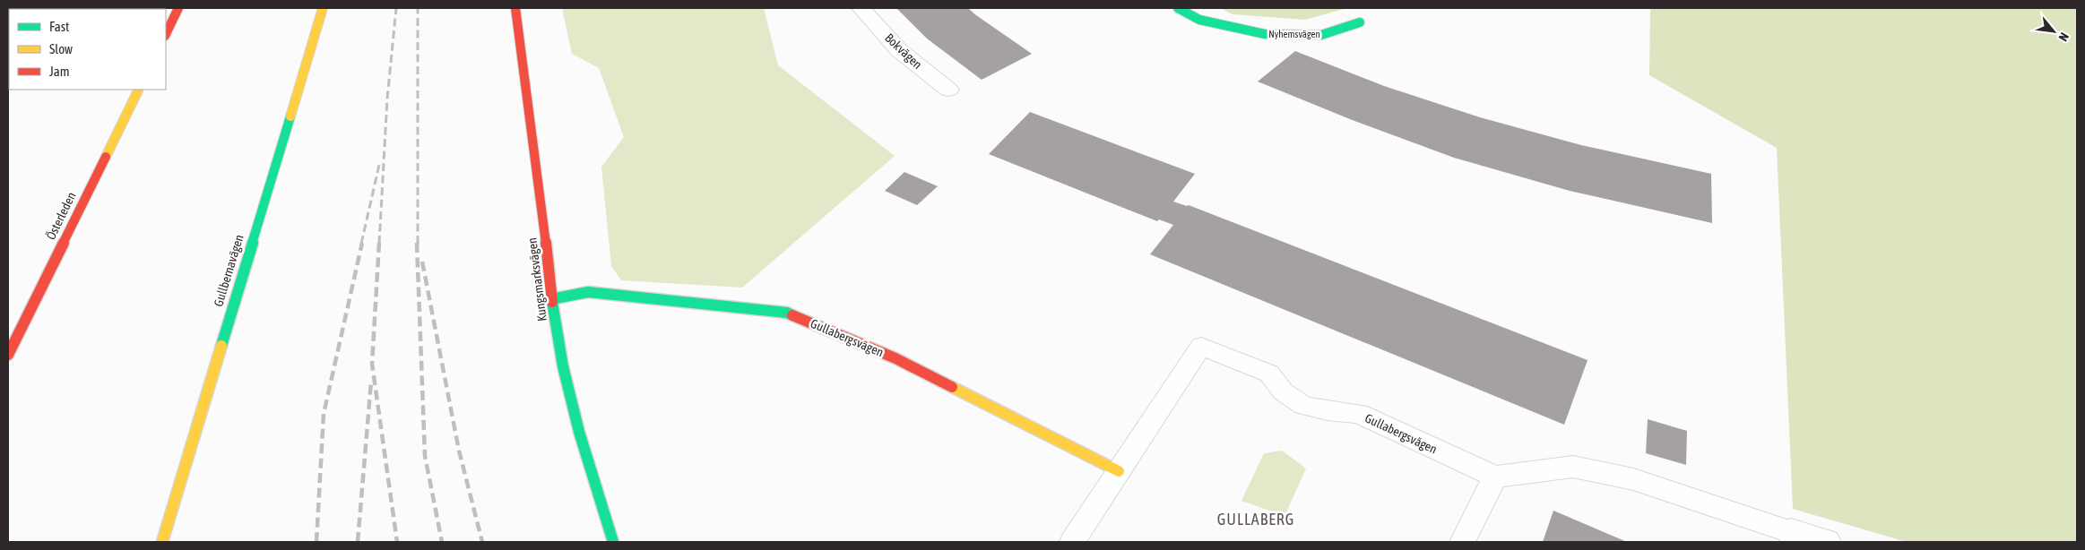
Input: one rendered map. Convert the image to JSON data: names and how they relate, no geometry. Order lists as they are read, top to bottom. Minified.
{"streets":{"main road":["Nyhemsvägen","Österleden","Gullbernavägen","Kungsmarksvägen","Gullabergsvägen"],"street":["Bokvägen"]},"crossings":[["Kungsmarksvägen","Gullabergsvägen"]],"districts":["GULLABERG"],"legend":["Fast","Slow","Jam"],"north":"bottom right"}
